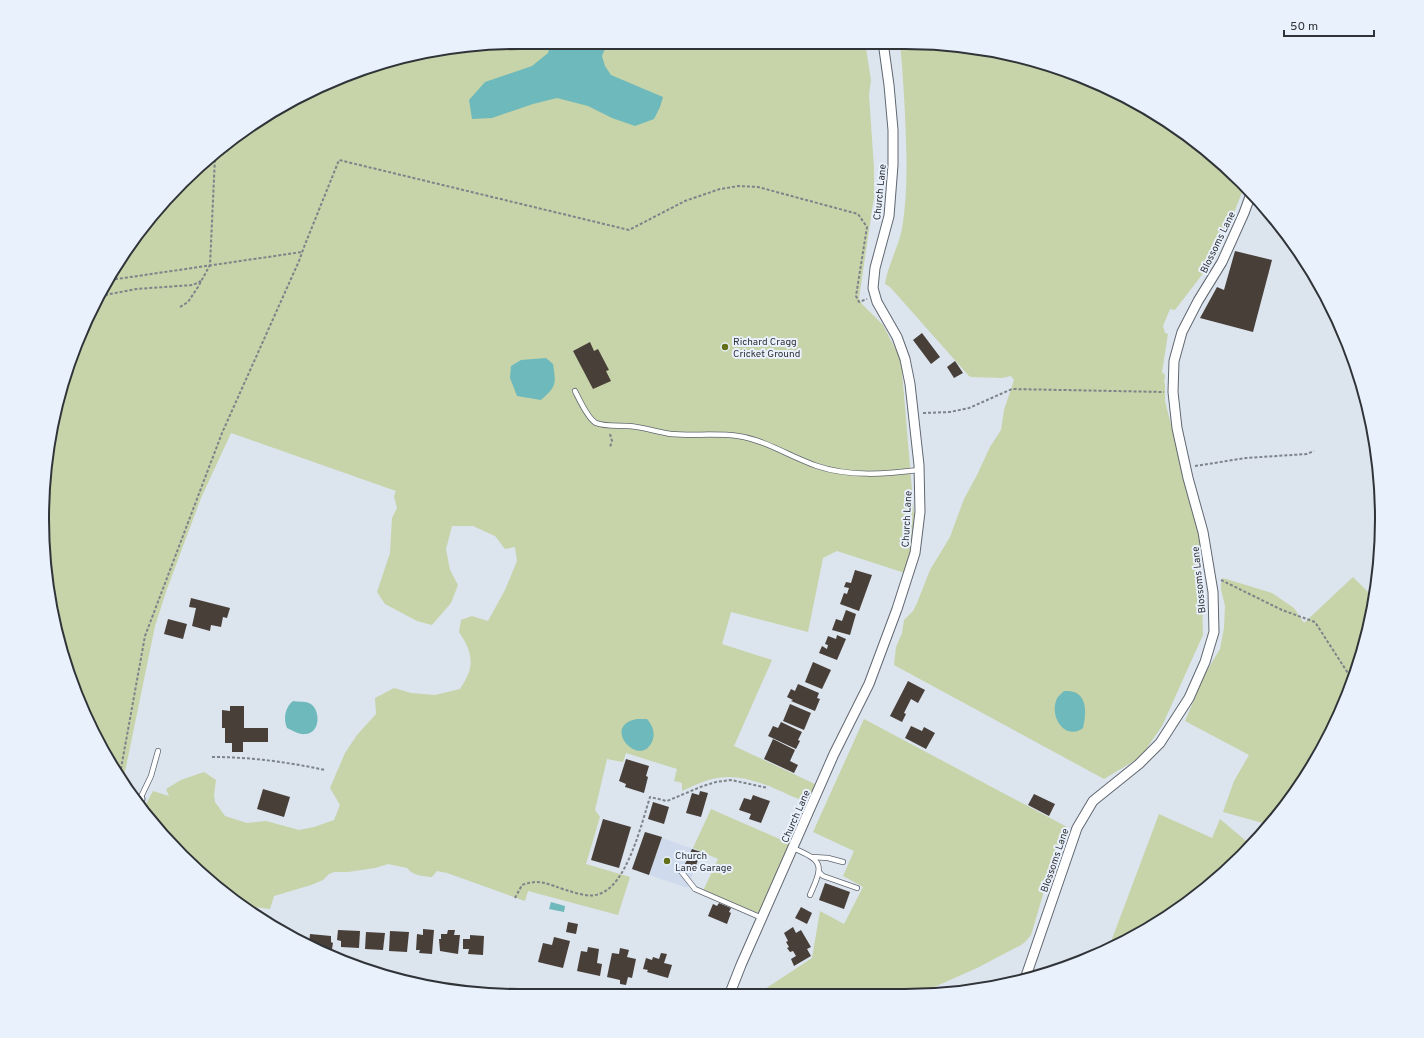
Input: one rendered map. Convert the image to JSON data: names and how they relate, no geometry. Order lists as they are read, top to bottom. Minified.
{"streets":{"street":["Church Lane","Blossoms Lane"]},"places":["Richard Cragg Cricket Ground","Church Lane Garage"],"scale_bar":"50 m"}
